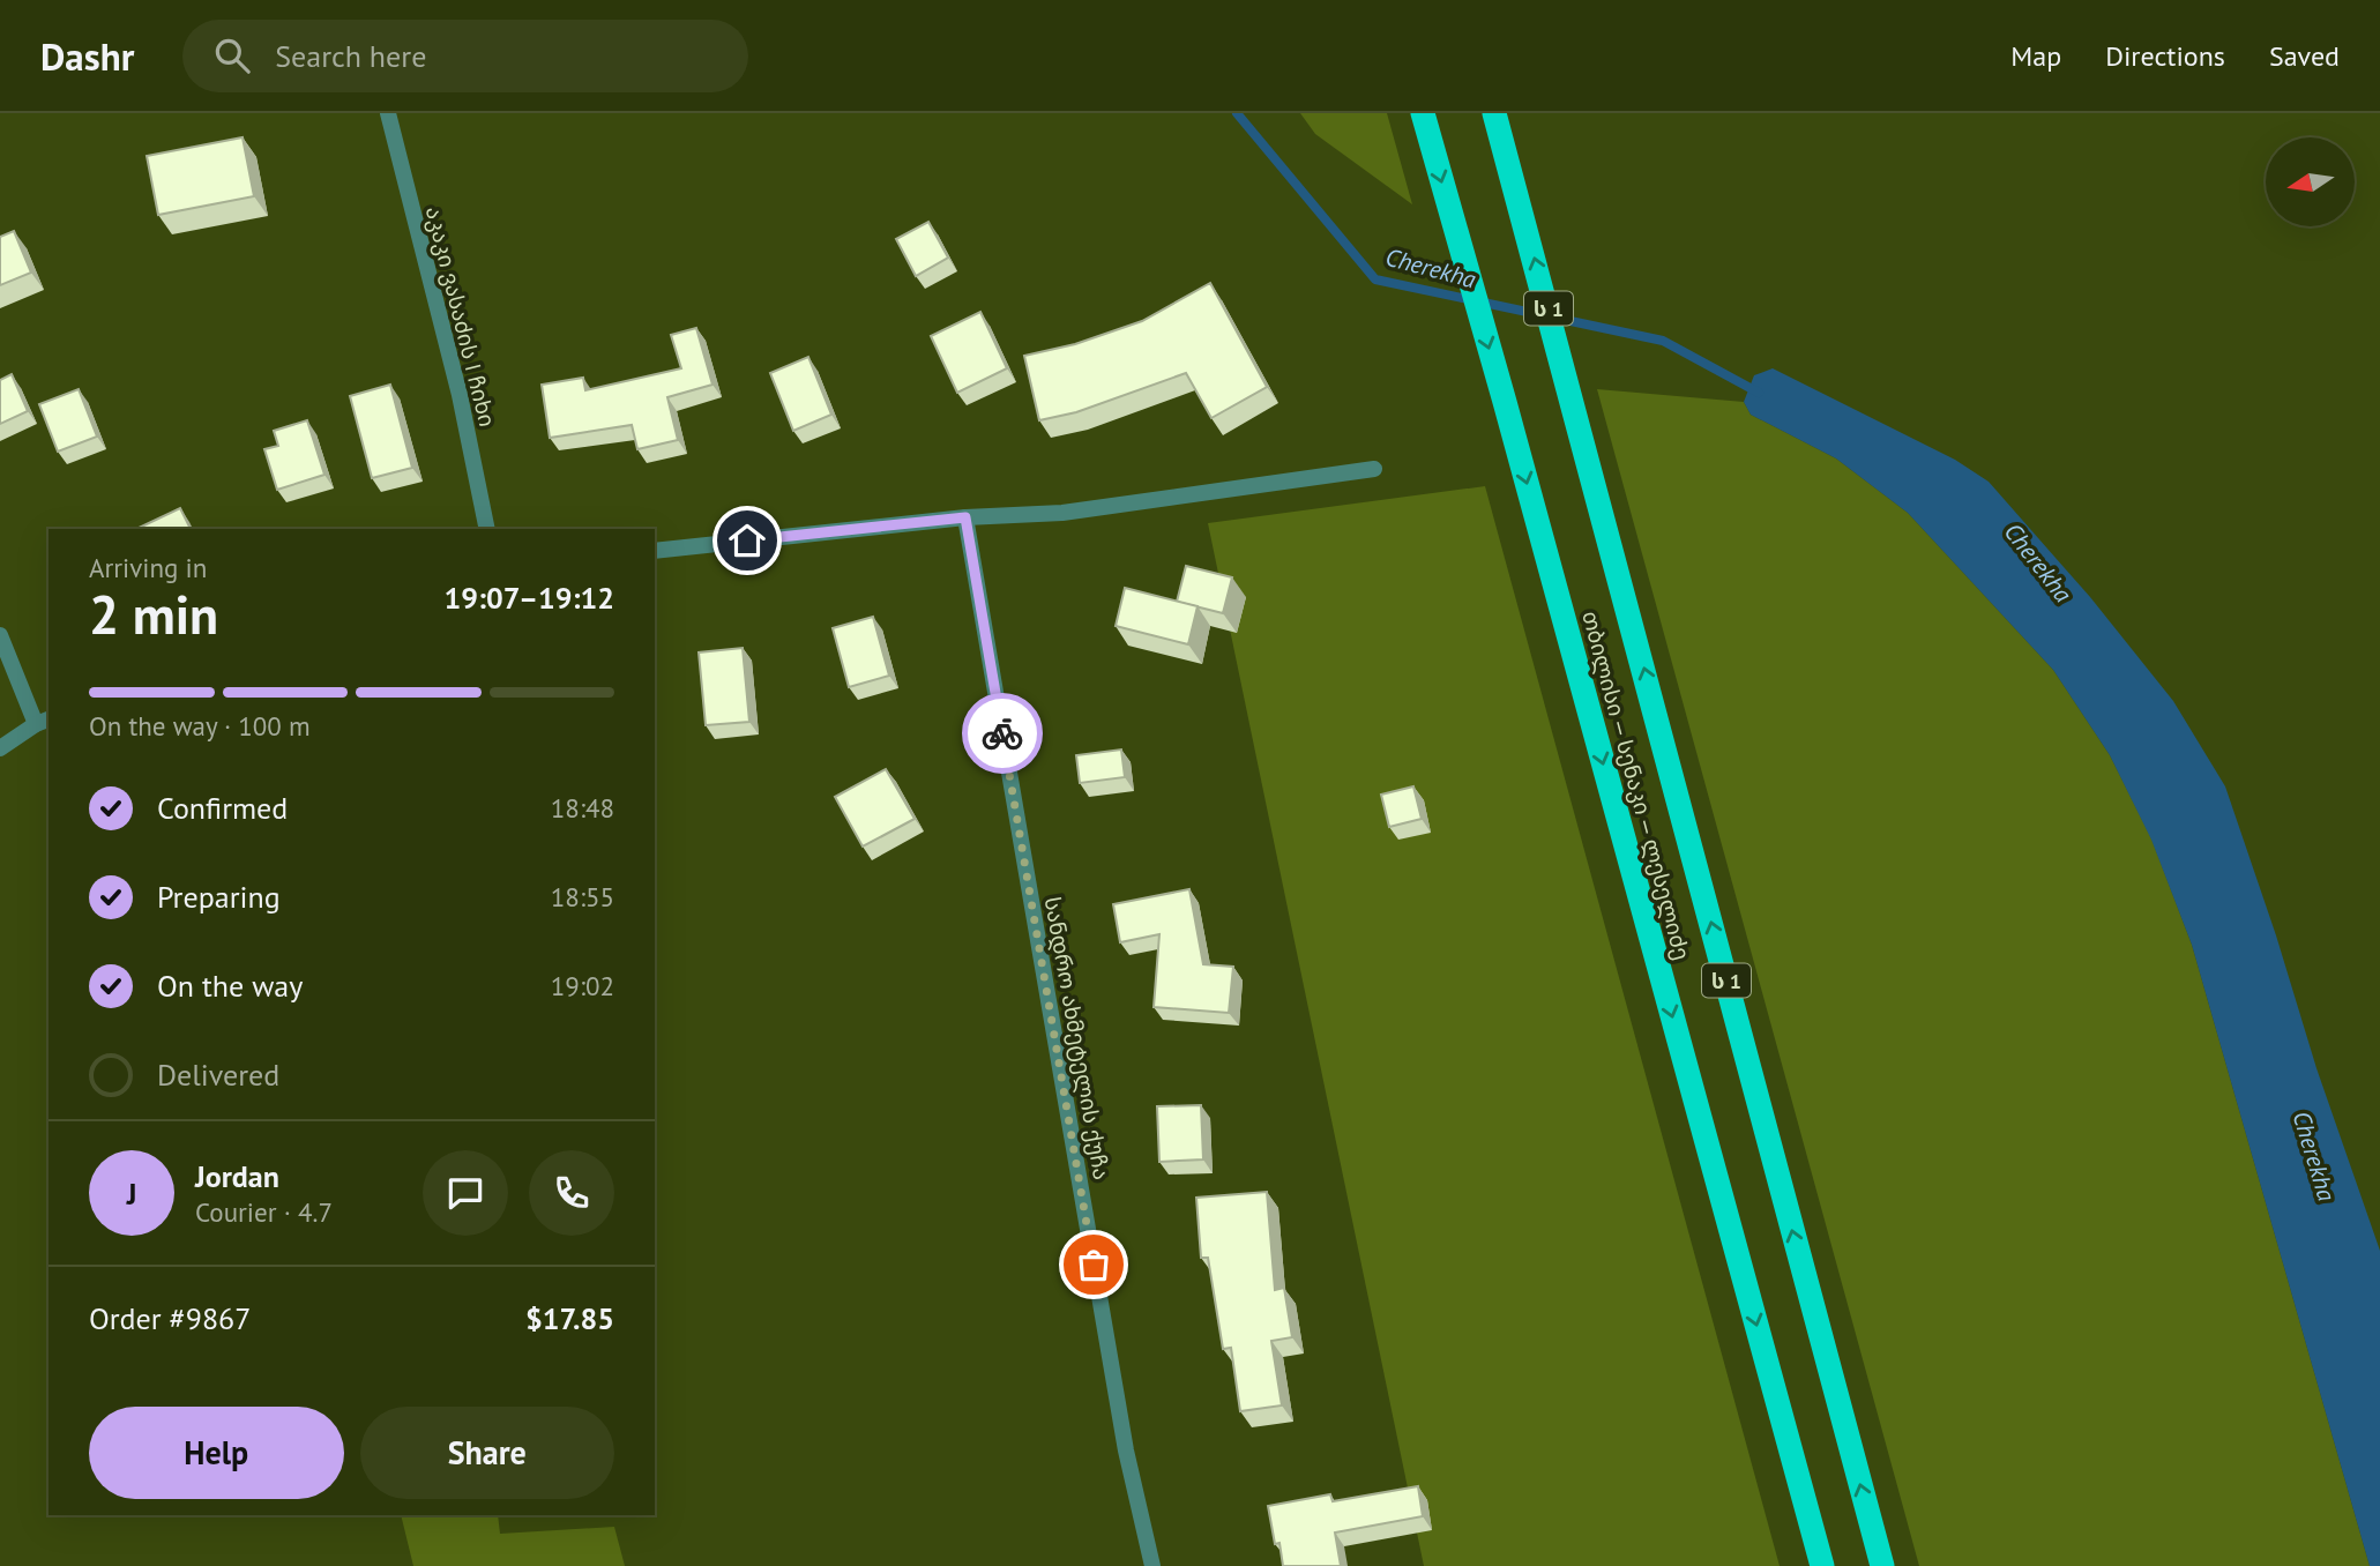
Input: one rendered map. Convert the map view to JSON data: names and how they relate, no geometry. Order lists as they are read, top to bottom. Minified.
{"streets":{"highway":["ს 1","თბილისი — სენაკი — ლესელიძე"],"street":["აკაკი ვასაძის I ჩიხი","სანდრო ახმეტელის ქუჩა"]},"water":["Cherekha"],"north":"left","page":{"header":"Dashr","search":"Search here","nav":["Map","Directions","Saved"],"heading":["2 min","Arriving in","19:07–19:12"],"panel":["Jordan","Courier · 4.7","Order #9867","$17.85"],"bar":"On the way · 100 m","list":[["Confirmed","18:48"],["Preparing","18:55"],["On the way","19:02"],"Delivered"],"round":"J","buttons":["Help","Share"]}}
